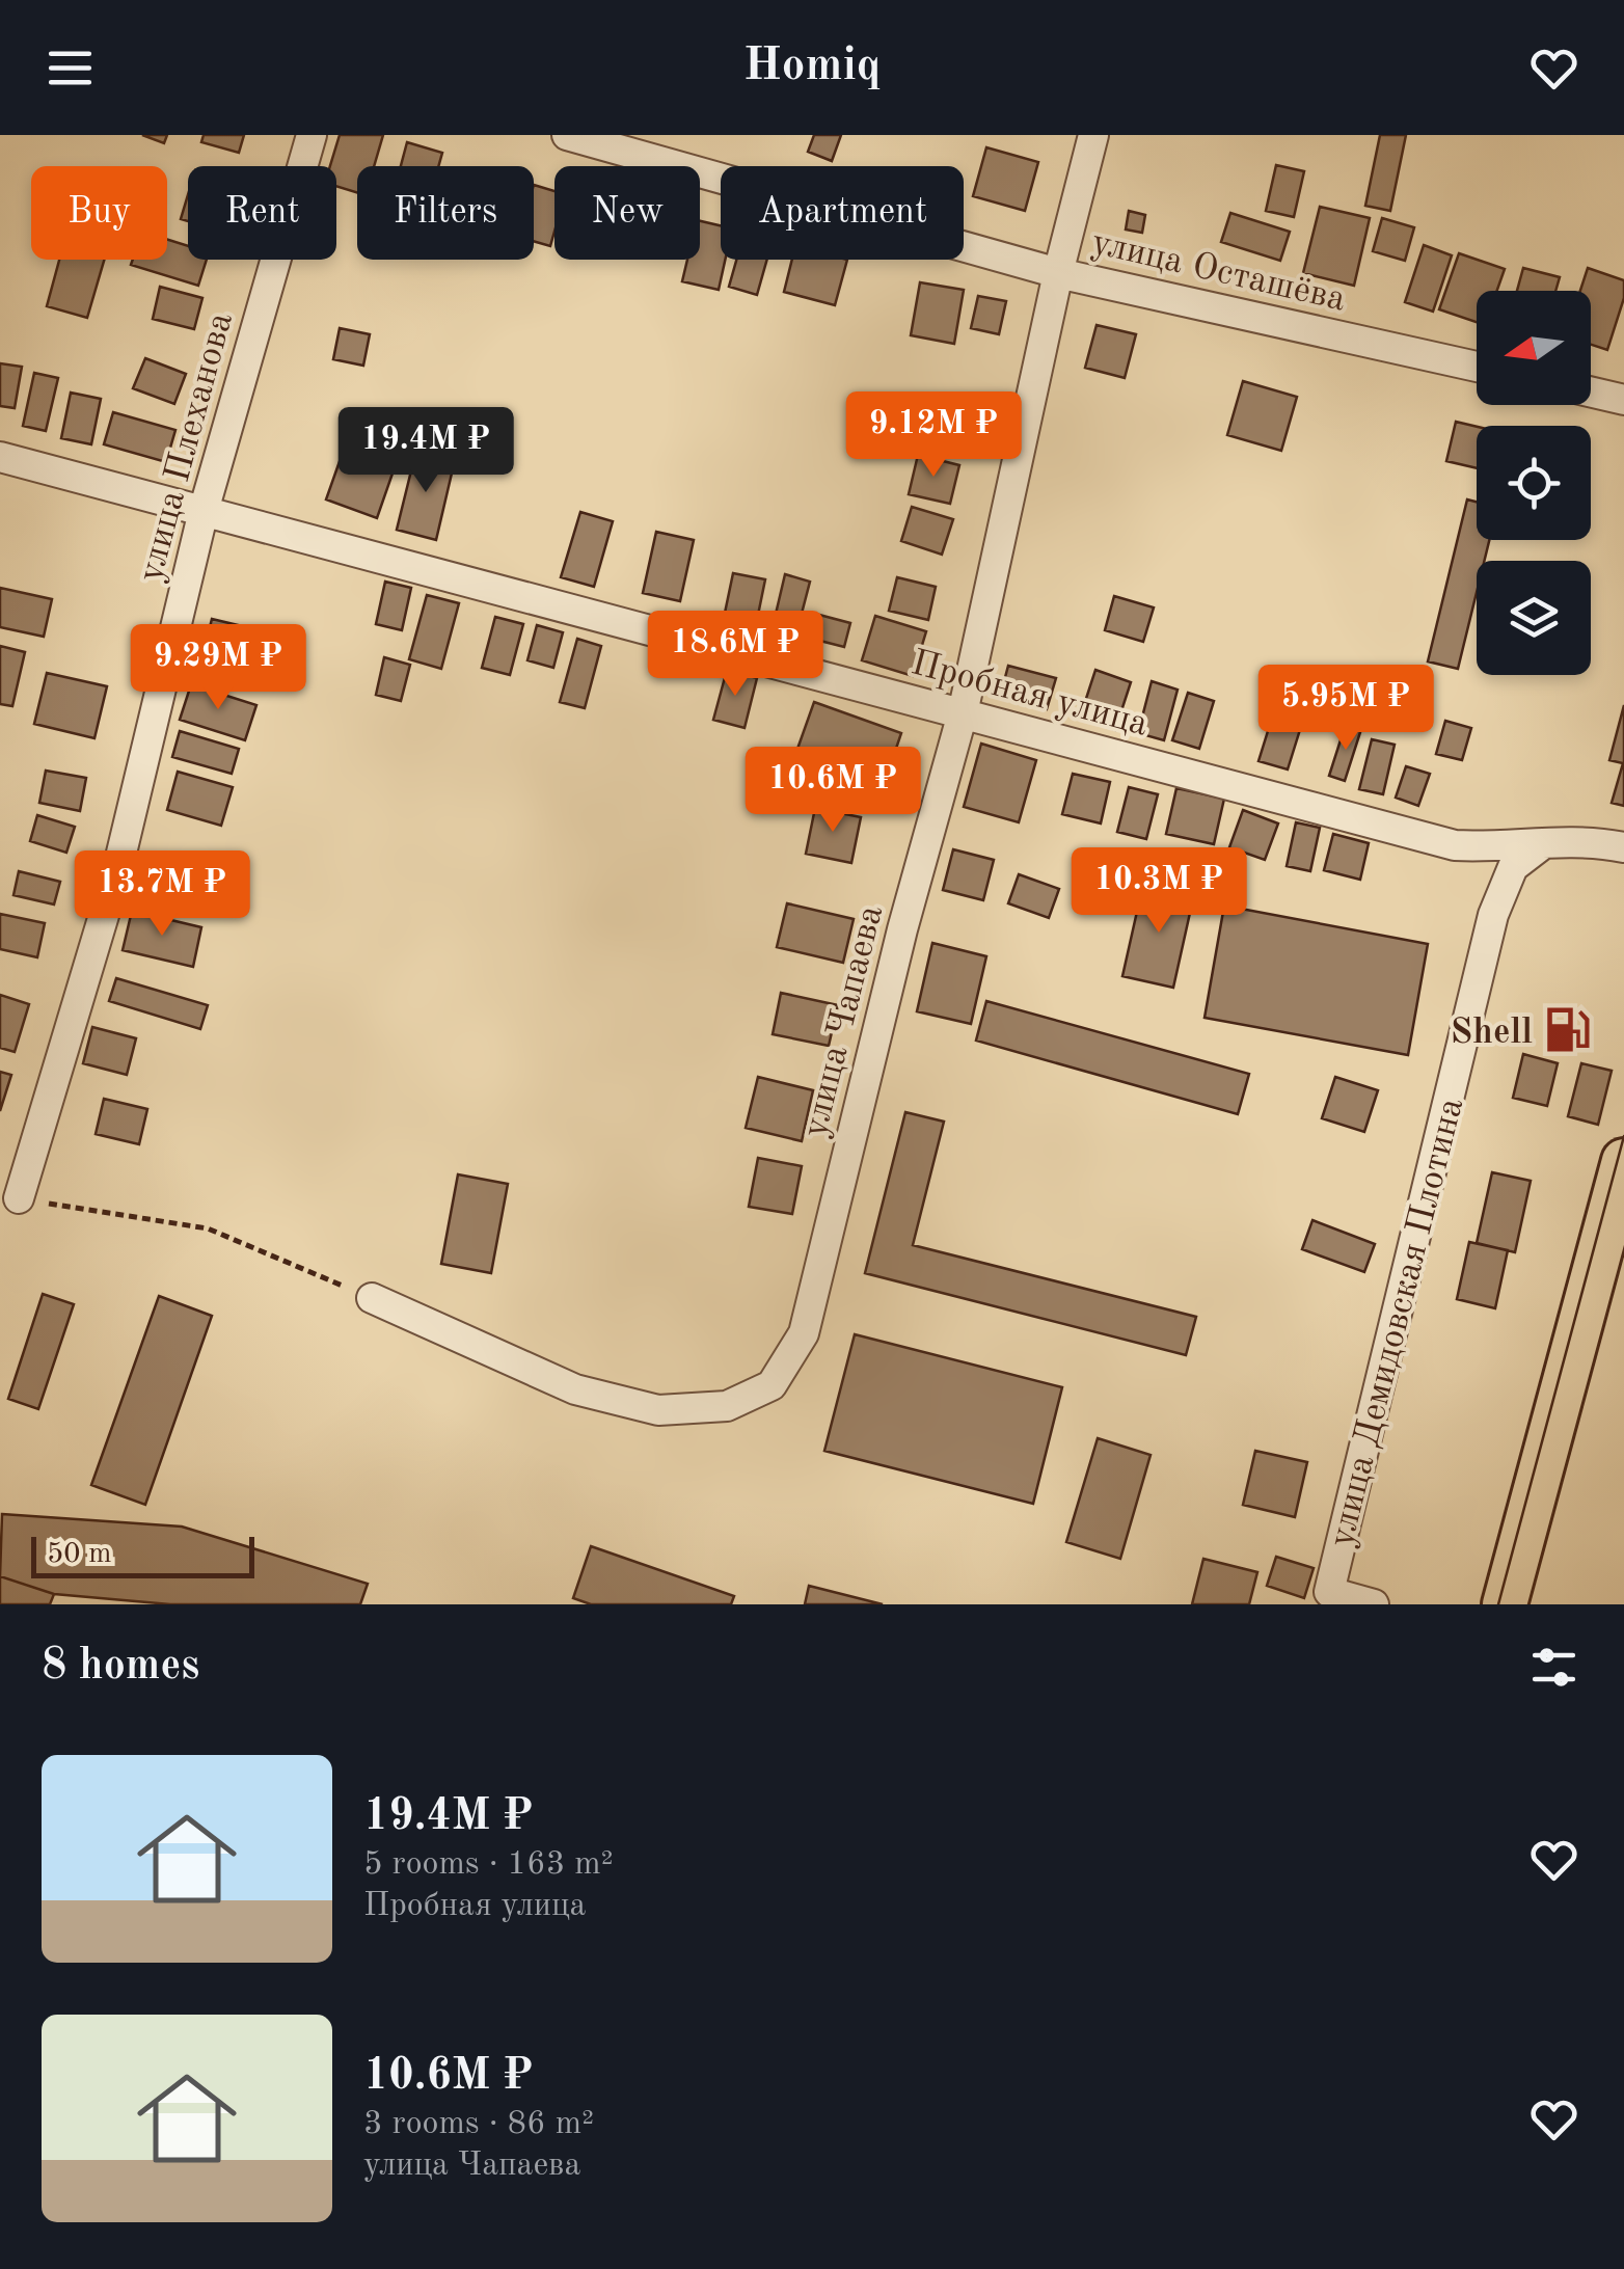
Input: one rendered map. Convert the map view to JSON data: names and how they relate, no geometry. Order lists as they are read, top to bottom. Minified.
{"streets":{"street":["улица Осташёва","улица Плеханова","Пробная улица","улица Чапаева","улица Демидовская Плотина"]},"crossings":[["улица Осташёва","улица Чапаева"],["улица Плеханова","Пробная улица"],["Пробная улица","улица Чапаева"],["Пробная улица","улица Демидовская Плотина"]],"places":{"fuel station":["Shell"]},"scale_bar":"50 m","north":"left","page":{"header":"Homiq","chip":["Buy","Rent","Filters","New","Apartment"],"price":["9.12M ₽","19.4M ₽","18.6M ₽","9.29M ₽","5.95M ₽","10.6M ₽","10.3M ₽","13.7M ₽"],"scale":"50 m","heading":"8 homes","list":[{"name":"19.4M ₽","note":"5 rooms · 163 m² · Пробная улица"},{"name":"10.6M ₽","note":"3 rooms · 86 m² · улица Чапаева"}]}}
